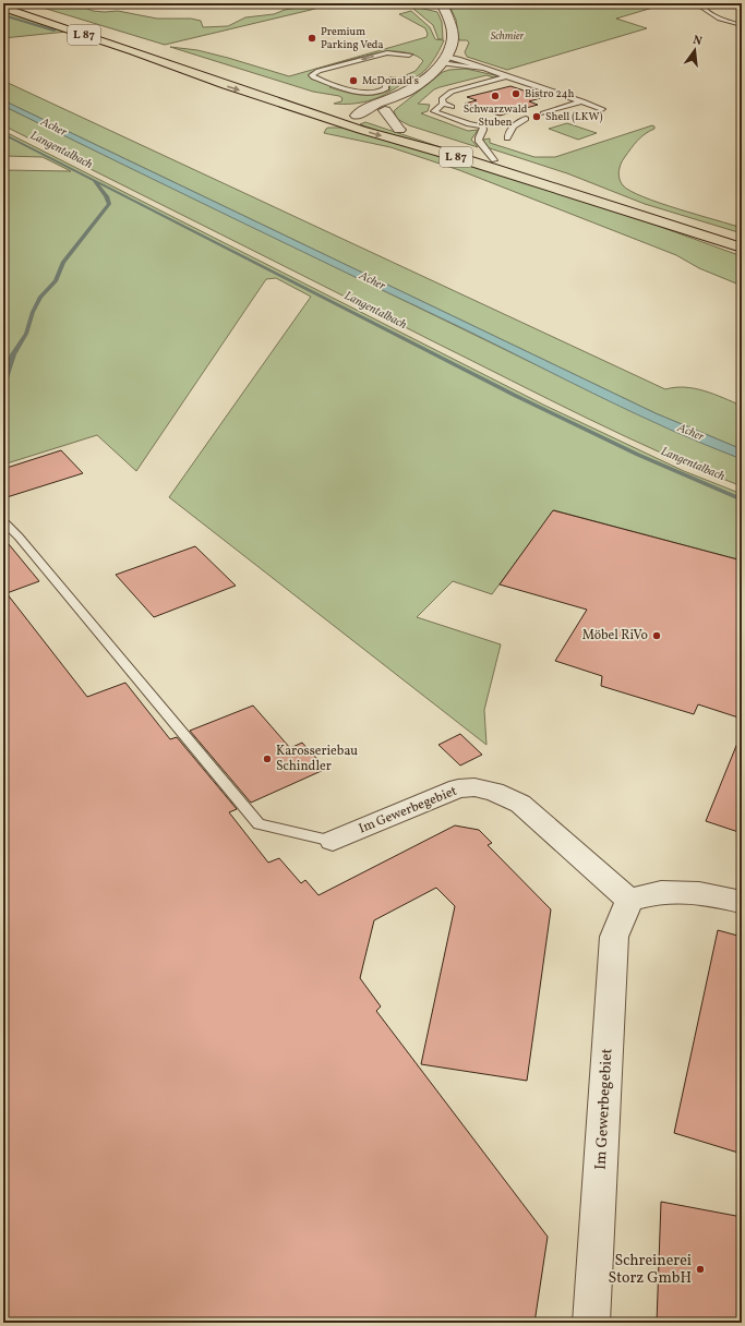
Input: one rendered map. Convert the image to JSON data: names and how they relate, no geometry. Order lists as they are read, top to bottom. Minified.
{"streets":{"main road":["L 87"],"street":["Im Gewerbegebiet"]},"water":["Acher","Langentalbach"],"parks":["Schmier"],"places":["Premium Parking Veda","McDonald's","Bistro 24h","Schwarzwald Stuben","Shell (LKW)","Möbel RiVo","Karosseriebau Schindler","Schreinerei Storz GmbH"],"north":"top"}
